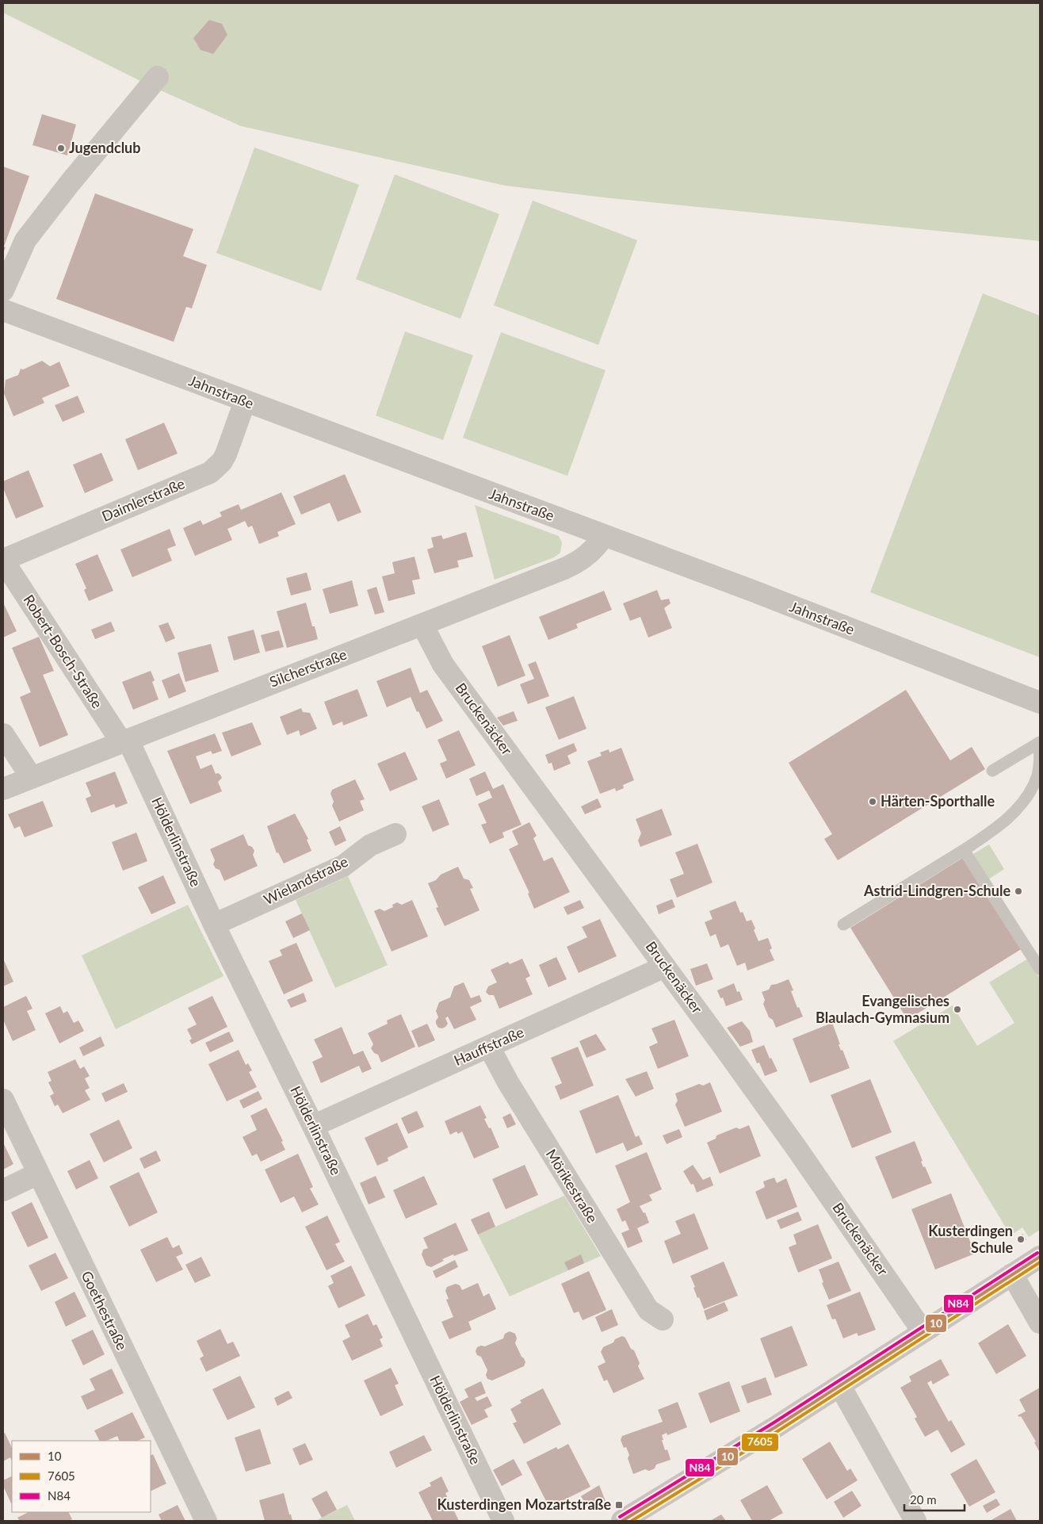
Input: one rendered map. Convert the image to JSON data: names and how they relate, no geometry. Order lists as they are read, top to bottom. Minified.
{"streets":{"street":["Jahnstraße","Daimlerstraße","Robert-Bosch-Straße","Silcherstraße","Bruckenäcker","Hölderlinstraße","Wielandstraße","Hauffstraße","Mörikestraße","Goethestraße"]},"crossings":[["Jahnstraße","Daimlerstraße"],["Jahnstraße","Silcherstraße"],["Daimlerstraße","Robert-Bosch-Straße"],["Robert-Bosch-Straße","Silcherstraße"],["Robert-Bosch-Straße","Hölderlinstraße"],["Silcherstraße","Bruckenäcker"],["Silcherstraße","Hölderlinstraße"],["Bruckenäcker","Hauffstraße"],["Hölderlinstraße","Wielandstraße"],["Hölderlinstraße","Hauffstraße"],["Hauffstraße","Mörikestraße"]],"places":{"other":["Jugendclub","Härten-Sporthalle","Astrid-Lindgren-Schule","Evangelisches Blaulach-Gymnasium","Kusterdingen Schule"],"transit":["Kusterdingen Mozartstraße"]},"lines":["transit line N84","transit line 10","transit line 7605"],"legend":["10","7605","N84"],"scale_bar":"20 m"}
